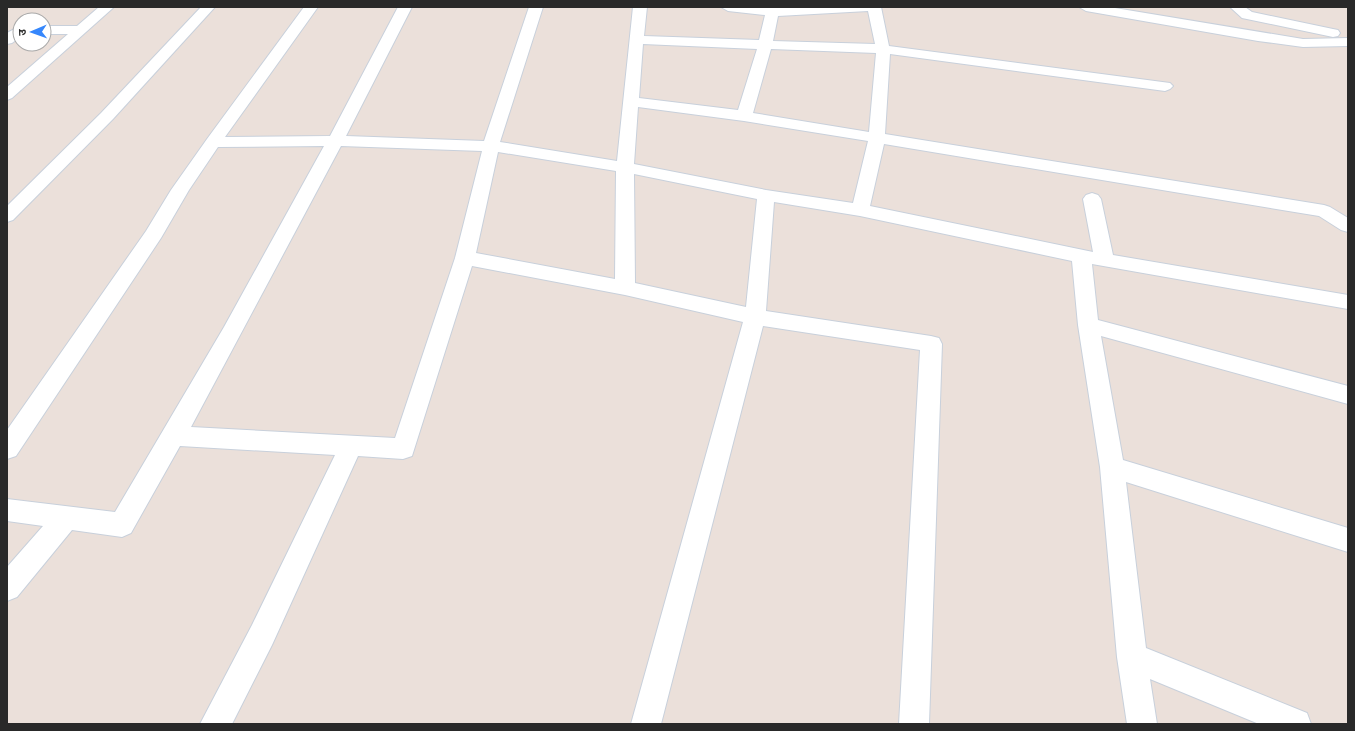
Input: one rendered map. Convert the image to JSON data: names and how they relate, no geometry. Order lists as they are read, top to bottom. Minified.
{"north":"left"}
